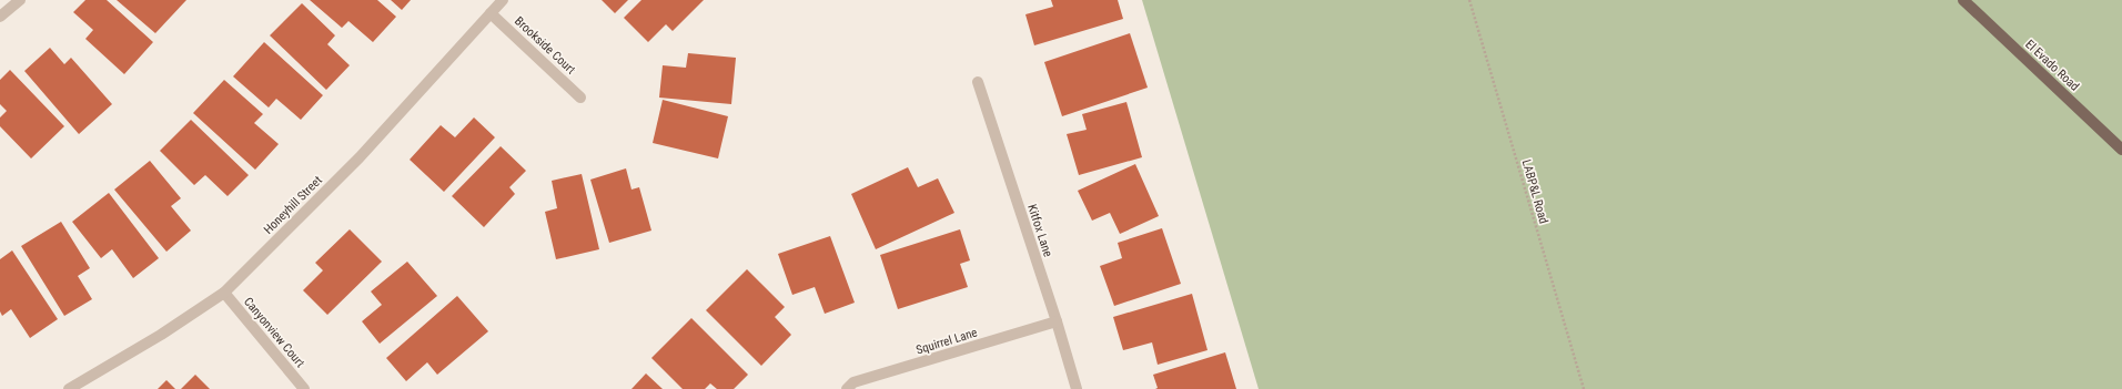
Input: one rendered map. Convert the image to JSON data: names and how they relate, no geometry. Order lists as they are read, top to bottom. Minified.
{"streets":{"main road":["El Evado Road"],"street":["Brookside Court","Honeyhill Street","Kitfox Lane","Canyonview Court","Squirrel Lane"],"path":["LABP&L Road"]},"crossings":[["Brookside Court","Honeyhill Street"],["Honeyhill Street","Canyonview Court"],["Kitfox Lane","Squirrel Lane"]]}
